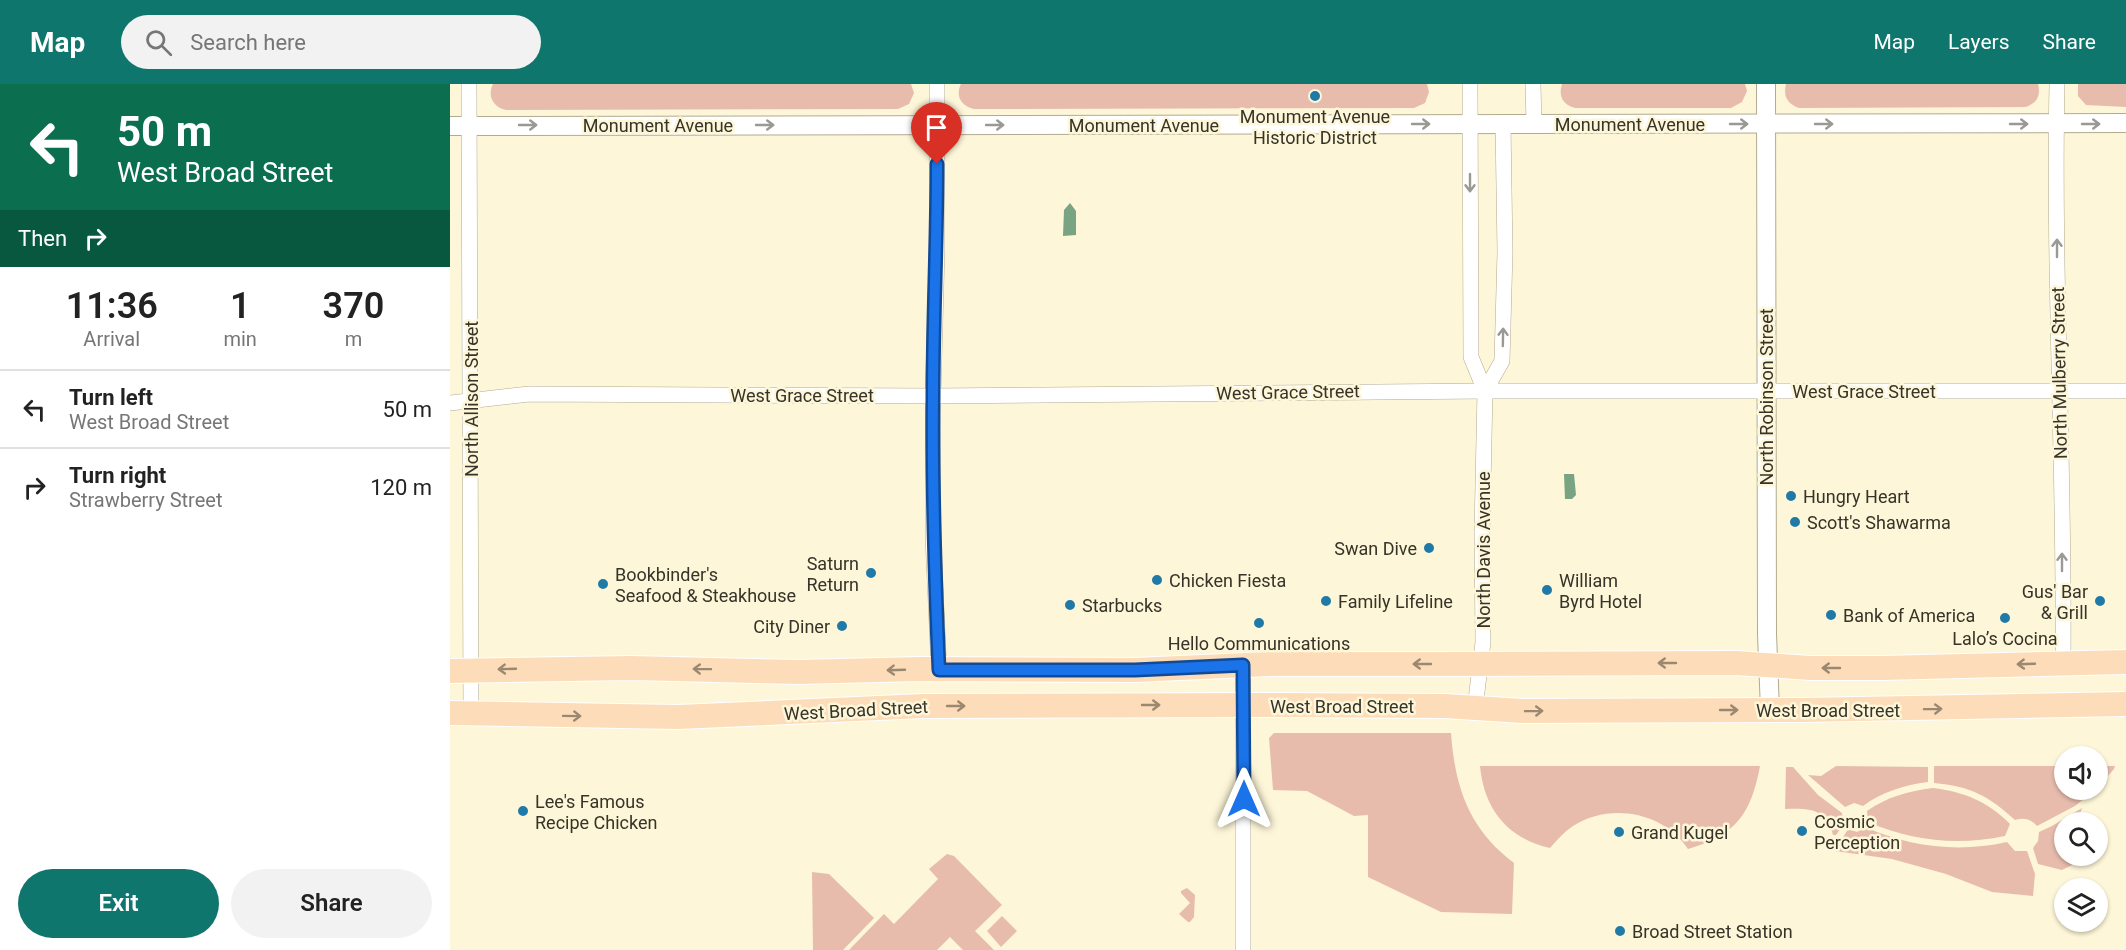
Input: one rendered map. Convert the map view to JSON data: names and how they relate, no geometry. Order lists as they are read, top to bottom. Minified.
{"streets":{"main road":["West Broad Street"],"street":["Monument Avenue","North Mulberry Street","West Grace Street","North Robinson Street","North Allison Street","North Davis Avenue"]},"crossings":[["Monument Avenue","North Mulberry Street"],["Monument Avenue","North Robinson Street"],["Monument Avenue","North Allison Street"],["Monument Avenue","North Davis Avenue"],["North Mulberry Street","West Grace Street"],["North Mulberry Street","West Broad Street"],["West Grace Street","North Robinson Street"],["West Grace Street","North Allison Street"],["West Grace Street","North Davis Avenue"],["North Robinson Street","West Broad Street"],["North Allison Street","West Broad Street"],["North Davis Avenue","West Broad Street"]],"one_way":["Monument Avenue","North Mulberry Street"],"places":["Monument Avenue Historic District","Hungry Heart","Scott's Shawarma","Swan Dive","Saturn Return","Chicken Fiesta","Bookbinder's Seafood & Steakhouse","William Byrd Hotel","Family Lifeline","Gus' Bar & Grill","Starbucks","Bank of America","Lalo’s Cocina","Hello Communications","City Diner","Lee's Famous Recipe Chicken","Cosmic Perception","Grand Kugel","Broad Street Station"],"page":{"header":"Map","search":"Search here","nav":["Map","Layers","Share"],"turn":["50 m","West Broad Street"],"then":"Then","eta":["11:36","Arrival","1","min","370","m"],"list":[{"name":"Turn left","note":"West Broad Street","value":"50 m"},{"name":"Turn right","note":"Strawberry Street","value":"120 m"}],"buttons":["Exit","Share"]}}
